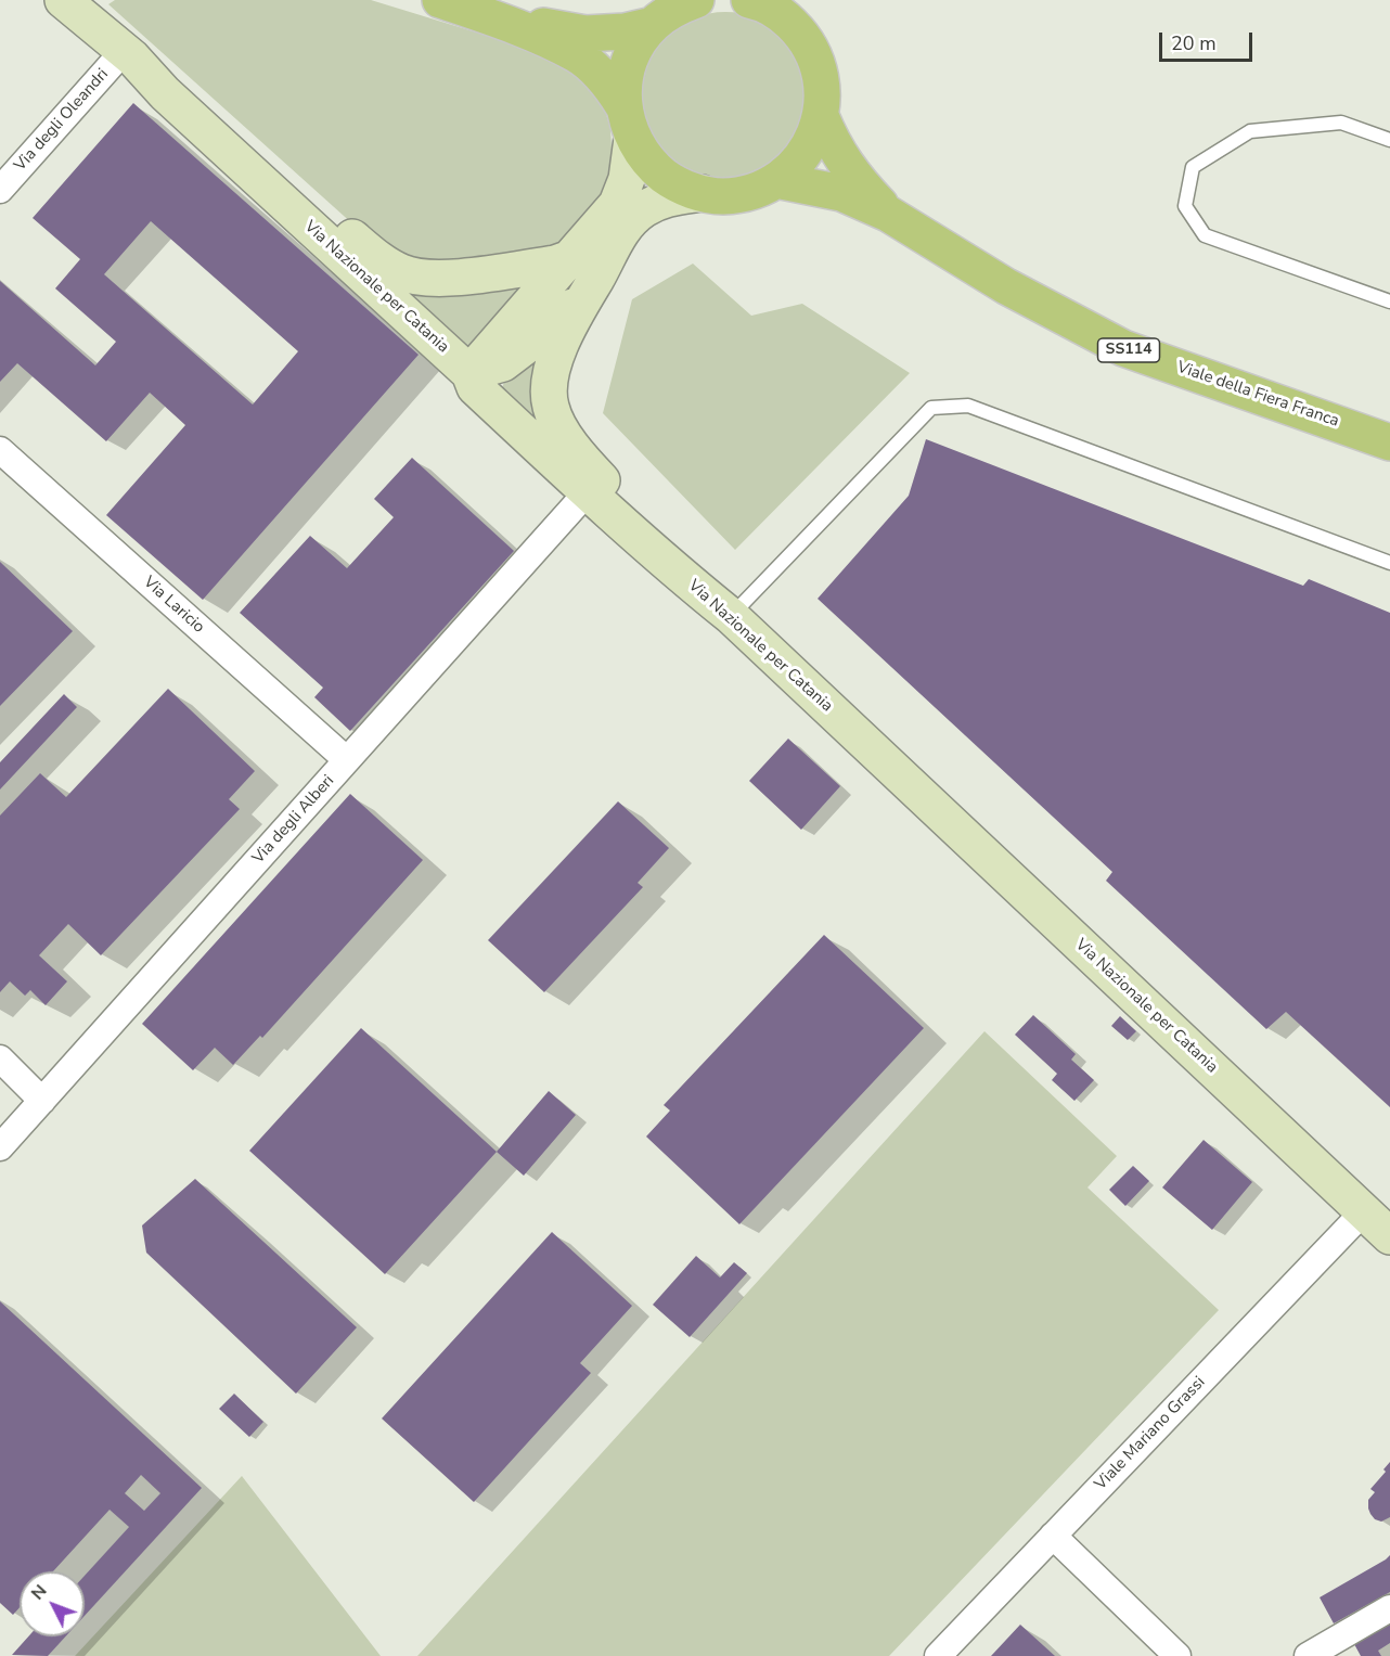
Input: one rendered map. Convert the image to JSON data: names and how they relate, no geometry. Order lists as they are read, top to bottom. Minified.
{"streets":{"main road":["Via Nazionale per Catania","SS114","Viale della Fiera Franca"],"street":["Via degli Oleandri","Via Laricio","Via degli Alberi","Viale Mariano Grassi"]},"crossings":[["Via degli Oleandri","Via Nazionale per Catania"],["Via Nazionale per Catania","Via degli Alberi"],["Via Nazionale per Catania","Viale Mariano Grassi"],["Via Laricio","Via degli Alberi"]],"scale_bar":"20 m","north":"top left"}
